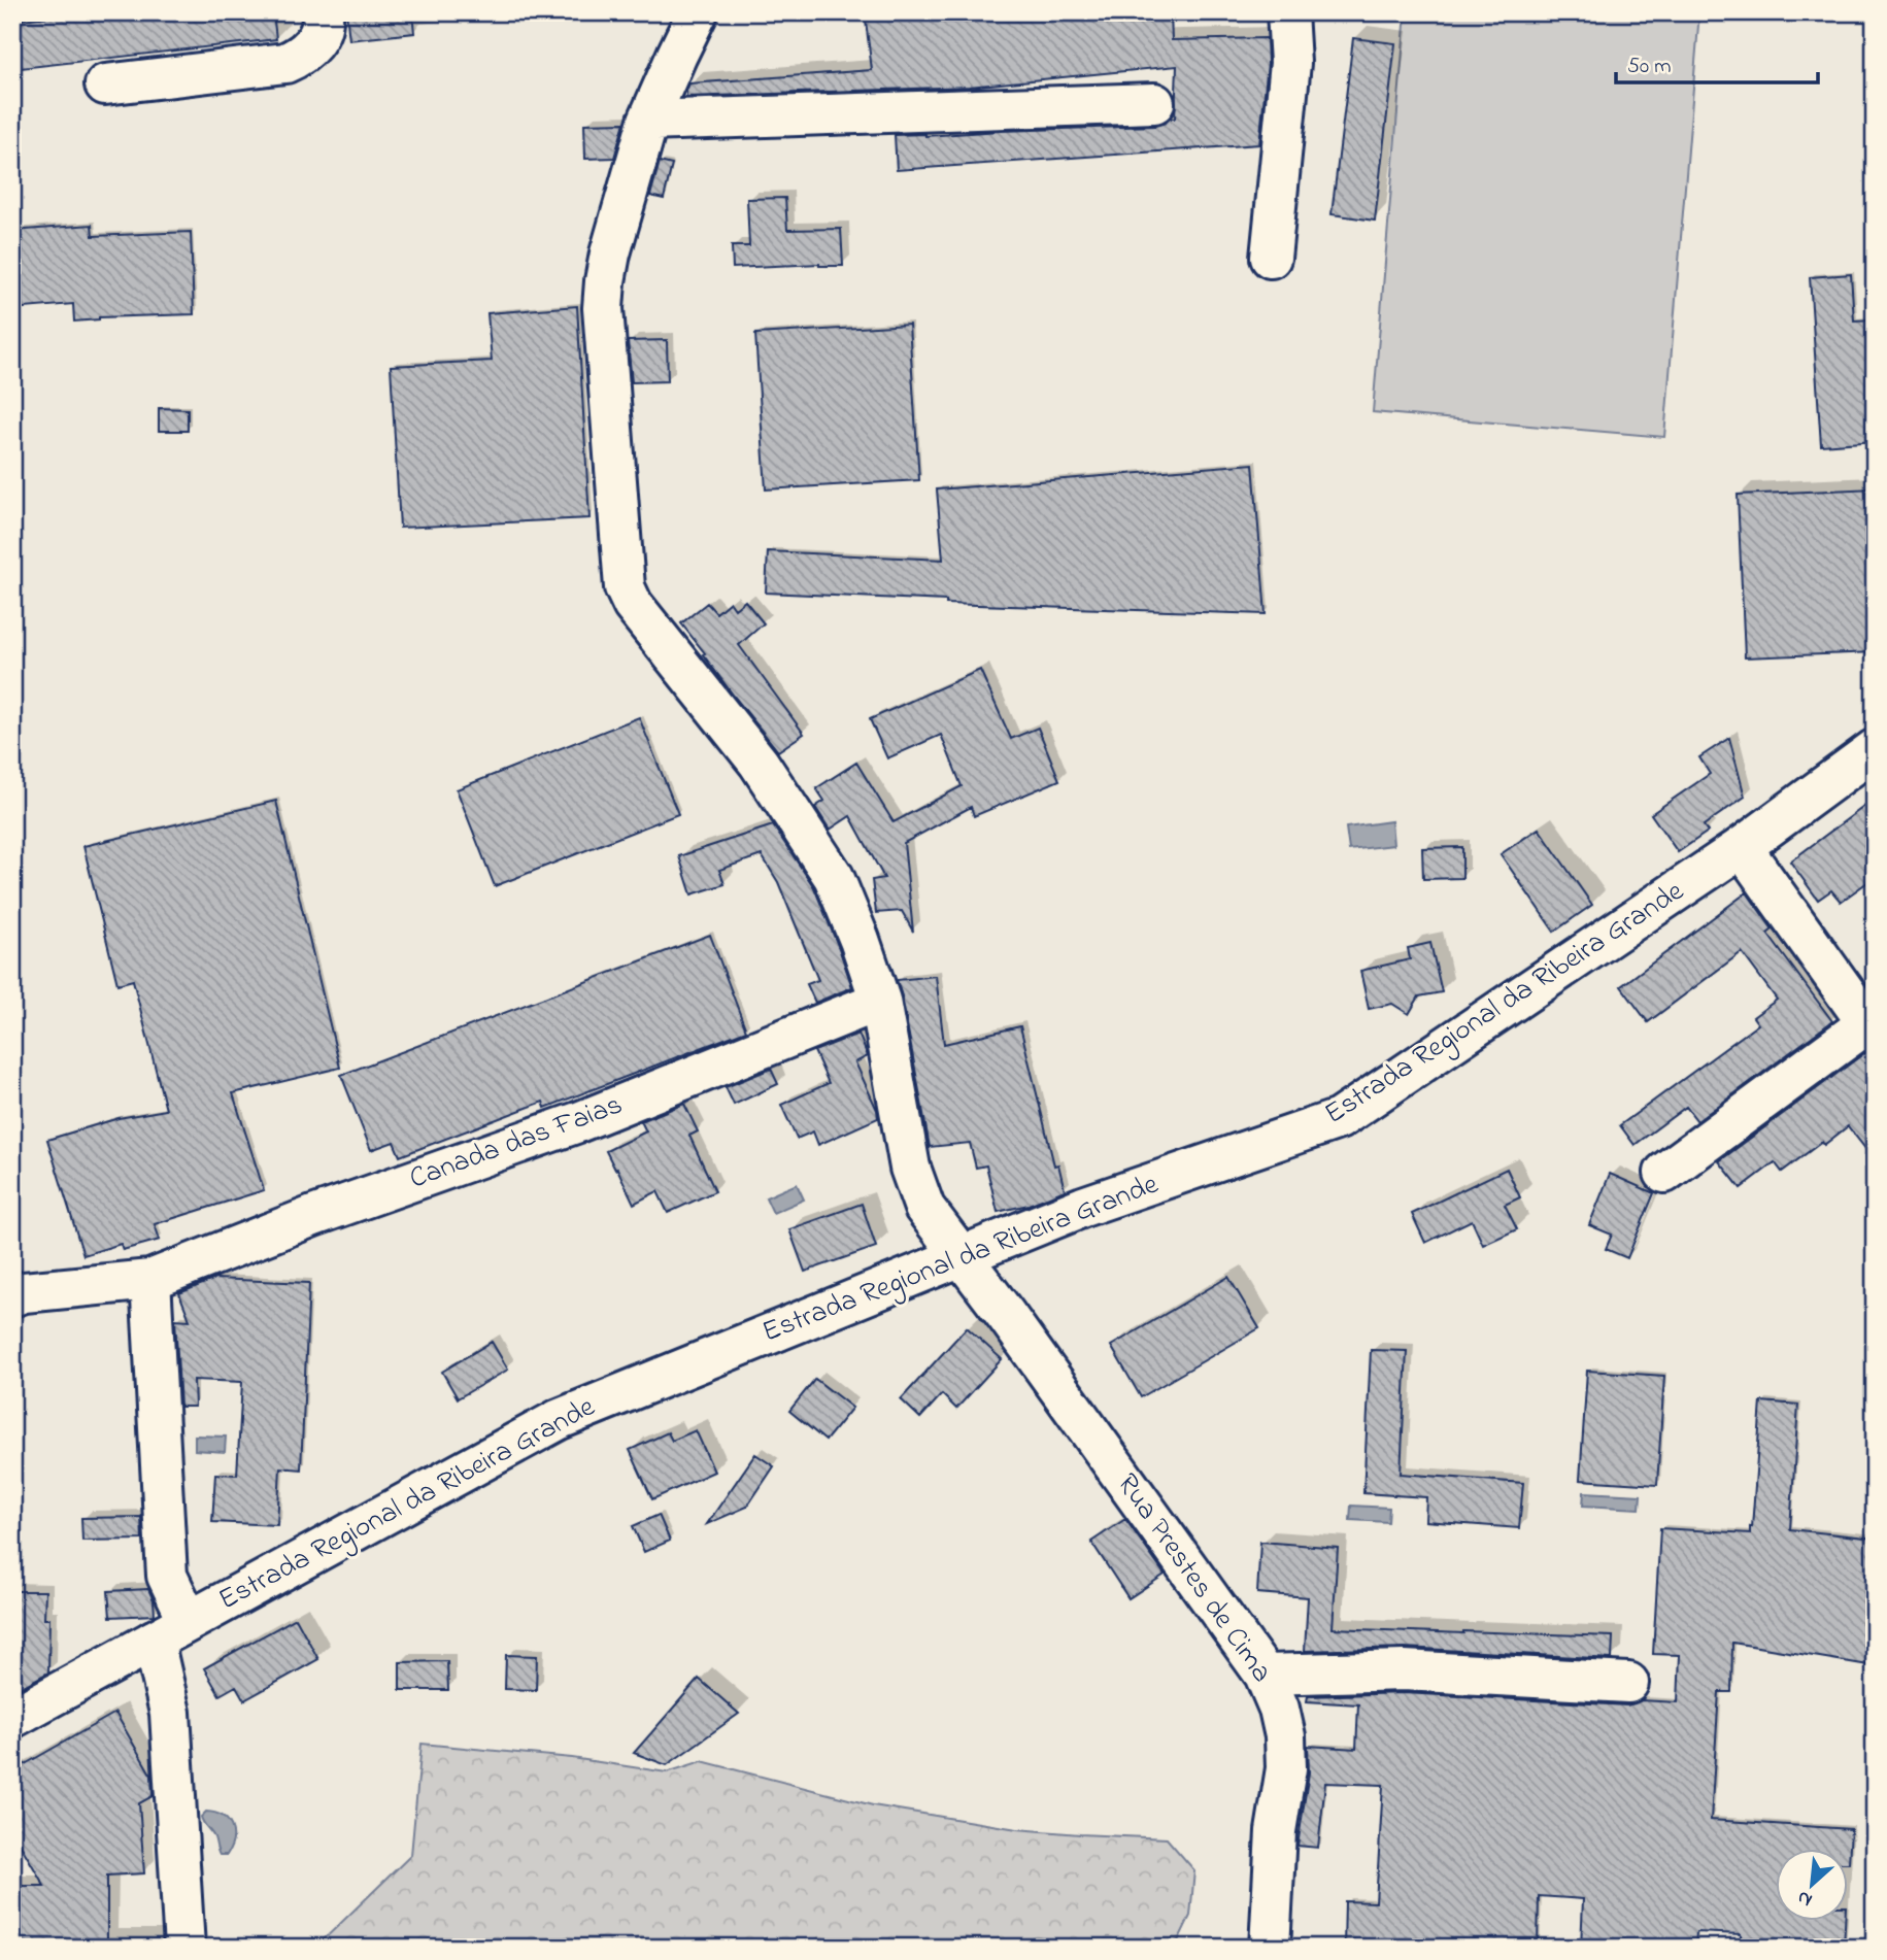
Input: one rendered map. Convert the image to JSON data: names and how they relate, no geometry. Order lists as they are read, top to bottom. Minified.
{"streets":{"street":["Estrada Regional da Ribeira Grande","Canada das Faias","Rua Prestes de Cima"]},"crossings":[["Estrada Regional da Ribeira Grande","Rua Prestes de Cima"],["Canada das Faias","Rua Prestes de Cima"]],"scale_bar":"50 m","north":"bottom left"}
